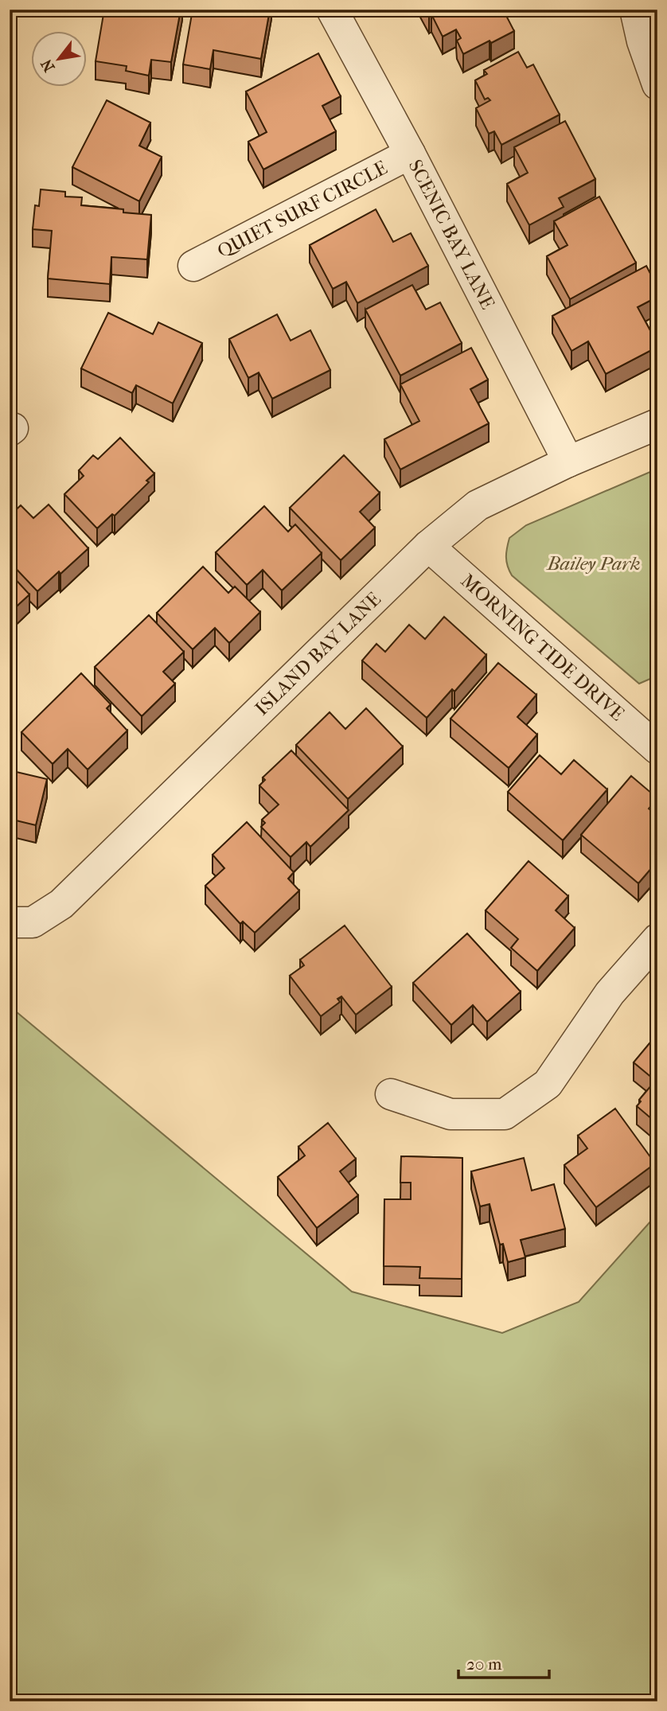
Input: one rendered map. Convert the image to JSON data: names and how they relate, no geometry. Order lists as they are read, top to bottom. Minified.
{"streets":{"street":["QUIET SURF CIRCLE","SCENIC BAY LANE","MORNING TIDE DRIVE","ISLAND BAY LANE"]},"crossings":[["QUIET SURF CIRCLE","SCENIC BAY LANE"],["SCENIC BAY LANE","ISLAND BAY LANE"],["MORNING TIDE DRIVE","ISLAND BAY LANE"]],"parks":["Bailey Park"],"scale_bar":"20 m","north":"bottom left"}
